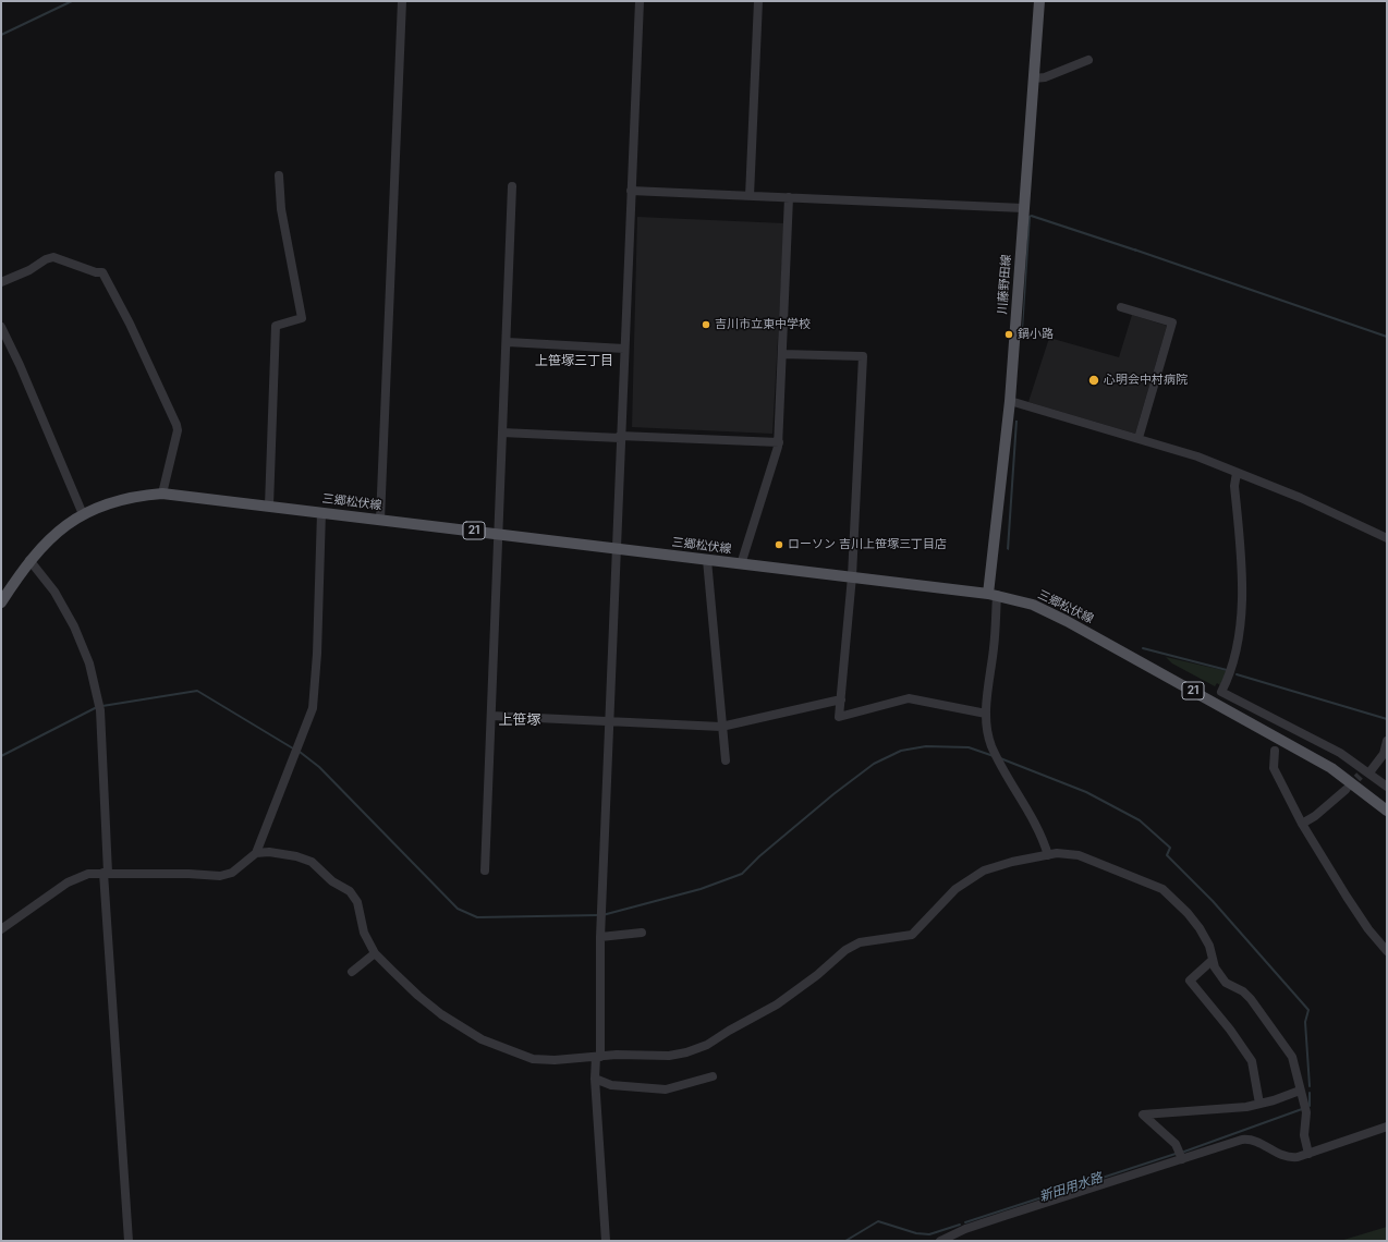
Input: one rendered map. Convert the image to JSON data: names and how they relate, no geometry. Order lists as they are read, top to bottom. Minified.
{"streets":{"main road":["川藤野田線","三郷松伏線","21"]},"crossings":[["川藤野田線","三郷松伏線"]],"districts":["上笹塚三丁目","上笹塚"],"water":["新田用水路"],"places":["吉川市立東中学校","鍋小路","心明会中村病院","ローソン 吉川上笹塚三丁目店"]}
